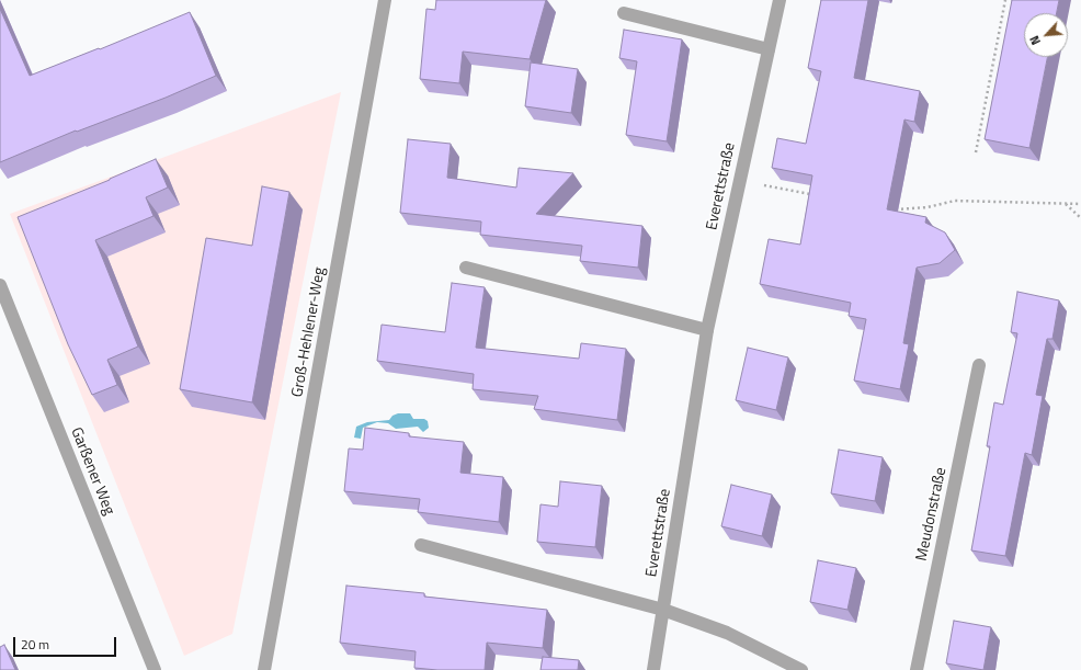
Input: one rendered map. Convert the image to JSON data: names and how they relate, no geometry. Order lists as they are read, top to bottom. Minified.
{"streets":{"street":["Everettstraße","Groß-Hehlener-Weg","Garßener Weg","Meudonstraße"]},"scale_bar":"20 m","north":"bottom left"}
